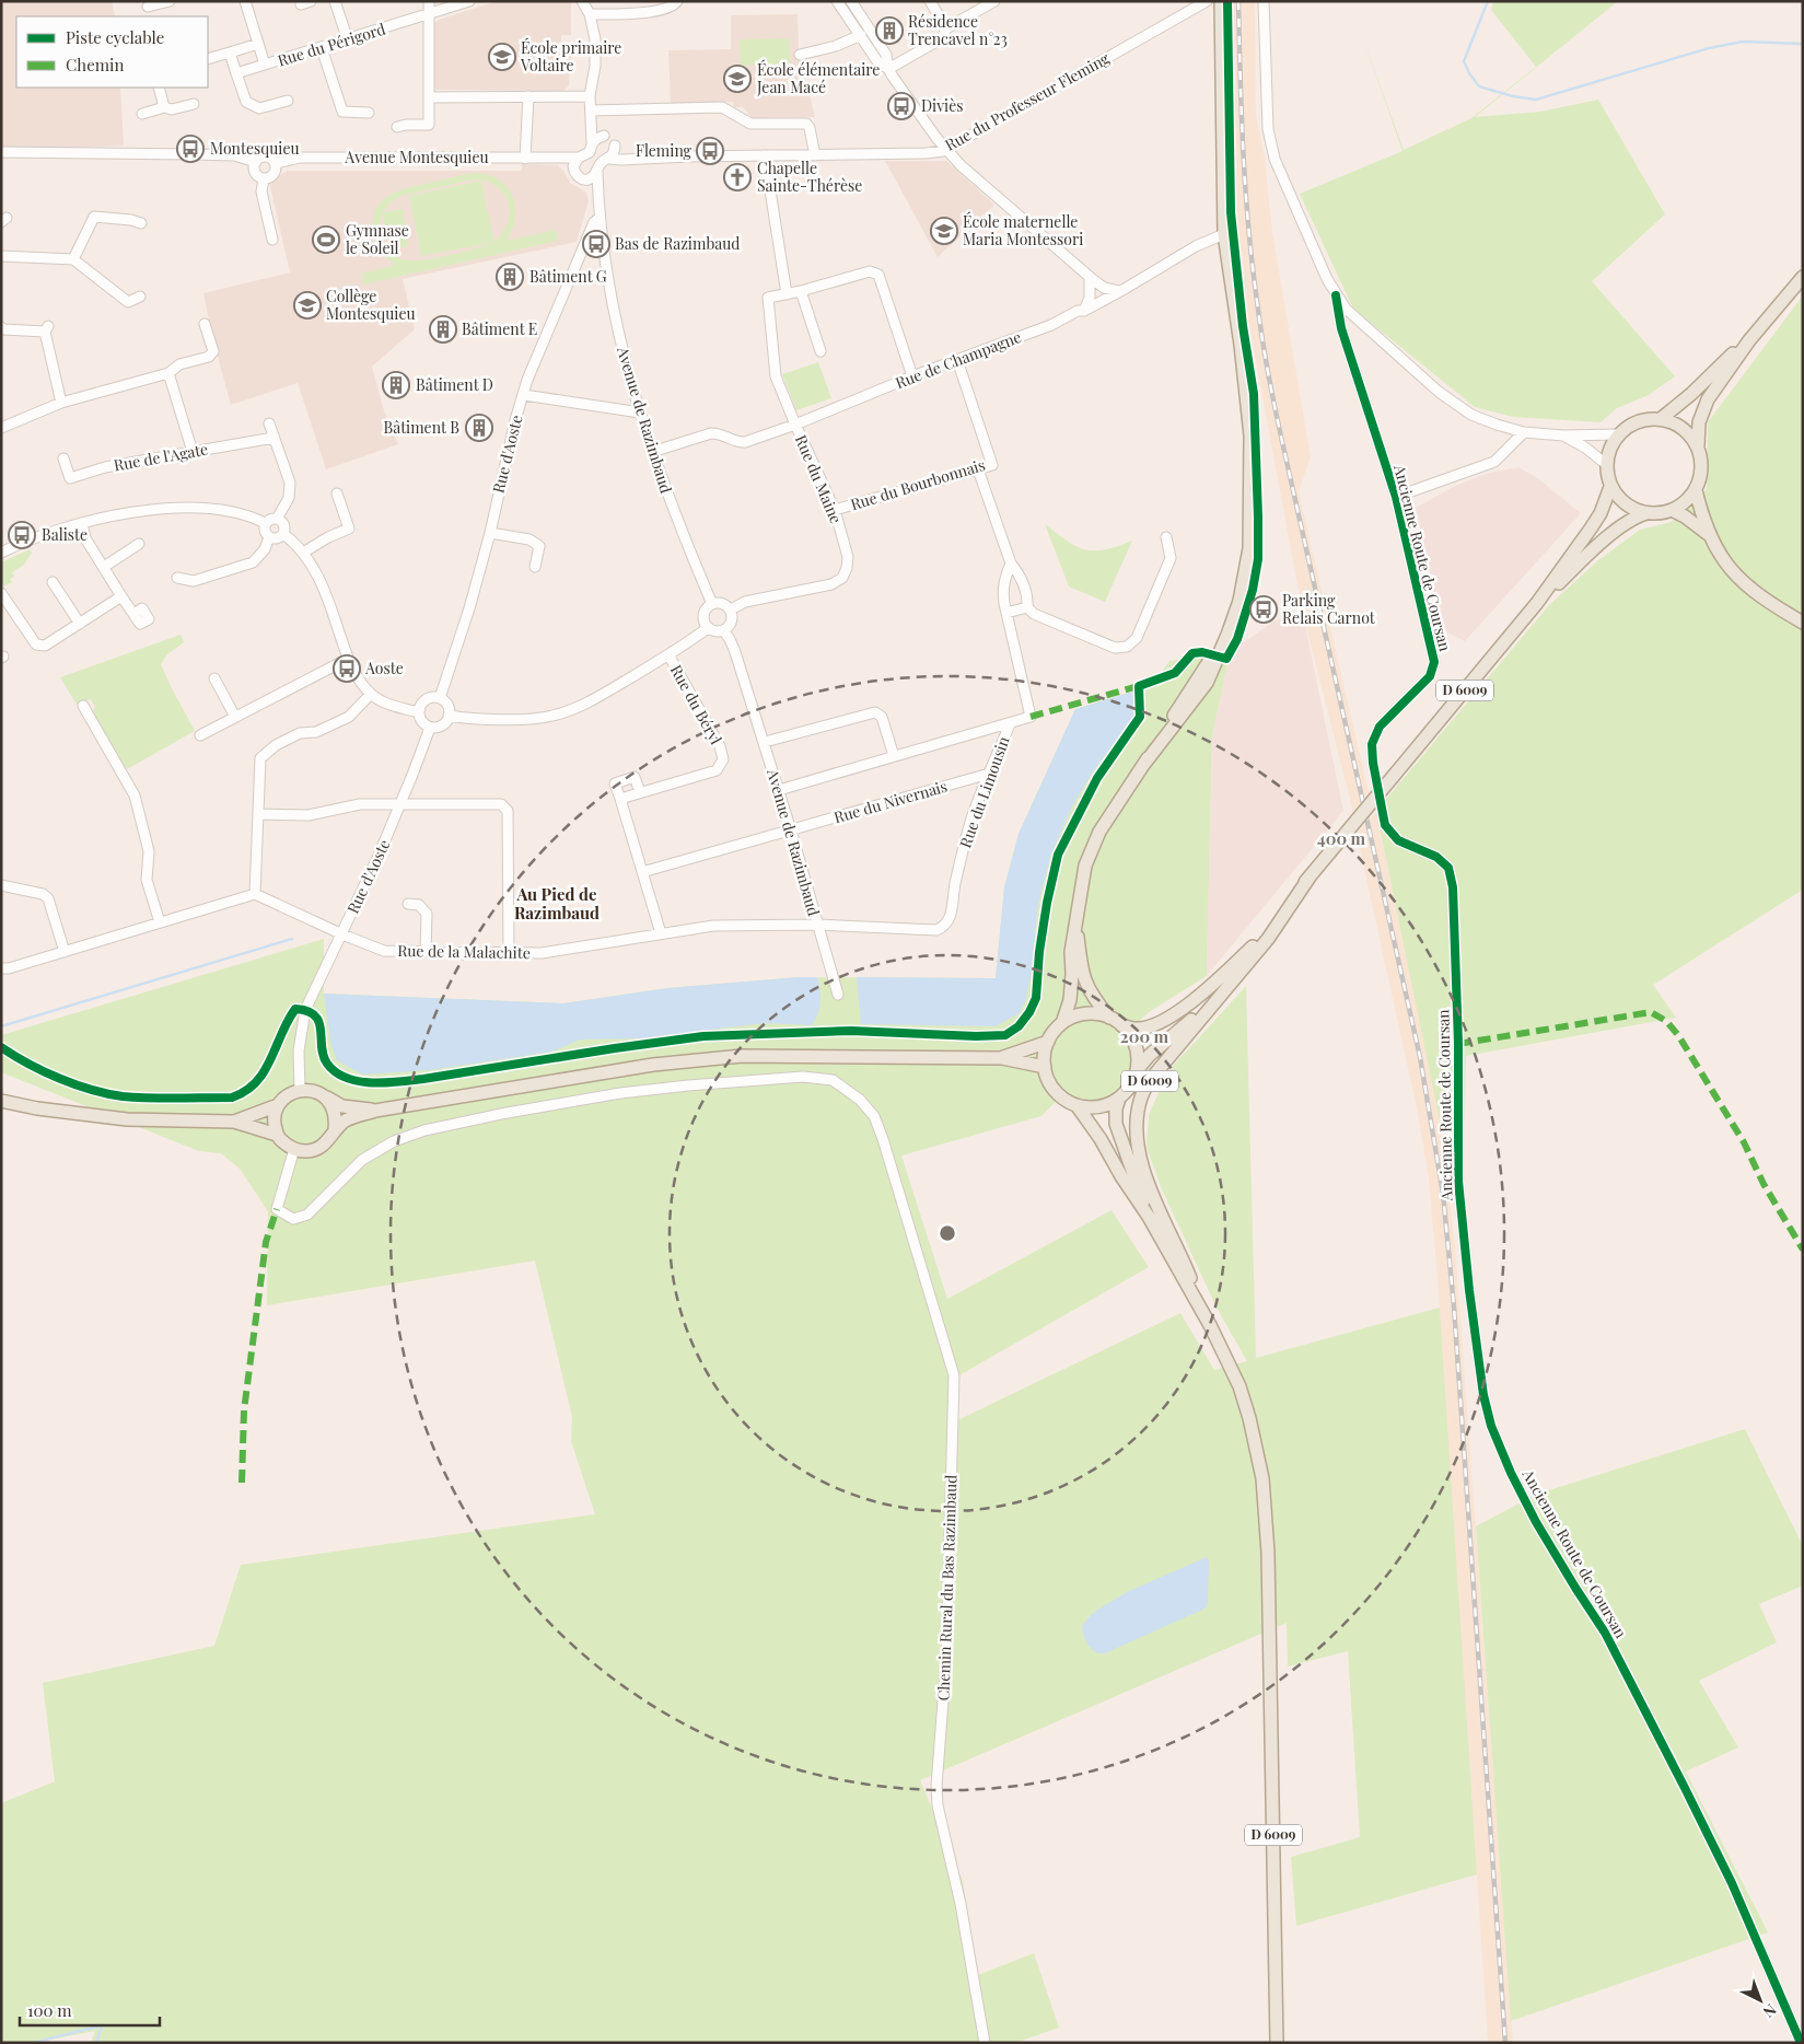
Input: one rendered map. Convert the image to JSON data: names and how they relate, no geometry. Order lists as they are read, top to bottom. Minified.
{"streets":{"main road":["D 6009"],"street":["Rue du Périgord","Rue du Professeur Fleming","Avenue Montesquieu","Rue de Champagne","Avenue de Razimbaud","Rue d'Aoste","Rue de l'Agate","Rue du Maine","Rue du Bourbonnais","Ancienne Route de Coursan","Rue du Béryl","Rue du Limousin","Rue du Nivernais","Rue de la Malachite","Chemin Rural du Bas Razimbaud"]},"crossings":[["Avenue Montesquieu","Avenue de Razimbaud"],["Rue de Champagne","Avenue de Razimbaud"],["Rue de Champagne","Rue du Maine"],["Rue de Champagne","Rue du Bourbonnais"],["Avenue de Razimbaud","Rue d'Aoste"],["Avenue de Razimbaud","Rue du Maine"],["Avenue de Razimbaud","Rue du Limousin"],["Avenue de Razimbaud","Rue du Nivernais"],["Avenue de Razimbaud","Rue de la Malachite"],["Rue d'Aoste","Rue de la Malachite"],["Rue d'Aoste","Chemin Rural du Bas Razimbaud"],["Rue du Maine","Rue du Bourbonnais"],["Rue du Limousin","Rue du Nivernais"],["Rue du Limousin","Rue de la Malachite"]],"districts":["Au Pied de Razimbaud"],"places":{"building":["Résidence Trencavel n°23","Bâtiment G","Bâtiment E","Bâtiment D","Bâtiment B"],"school or university":["École primaire Voltaire","École élémentaire Jean Macé","École maternelle Maria Montessori","Collège Montesquieu"],"bus stop":["Diviès","Montesquieu","Fleming","Bas de Razimbaud","Baliste","Parking Relais Carnot","Aoste"],"church":["Chapelle Sainte-Thérèse"],"sports":["Gymnase le Soleil"]},"legend":["Piste cyclable","Chemin"],"scale_bar":"100 m","north":"bottom right","rings":["400 m","200 m"]}
